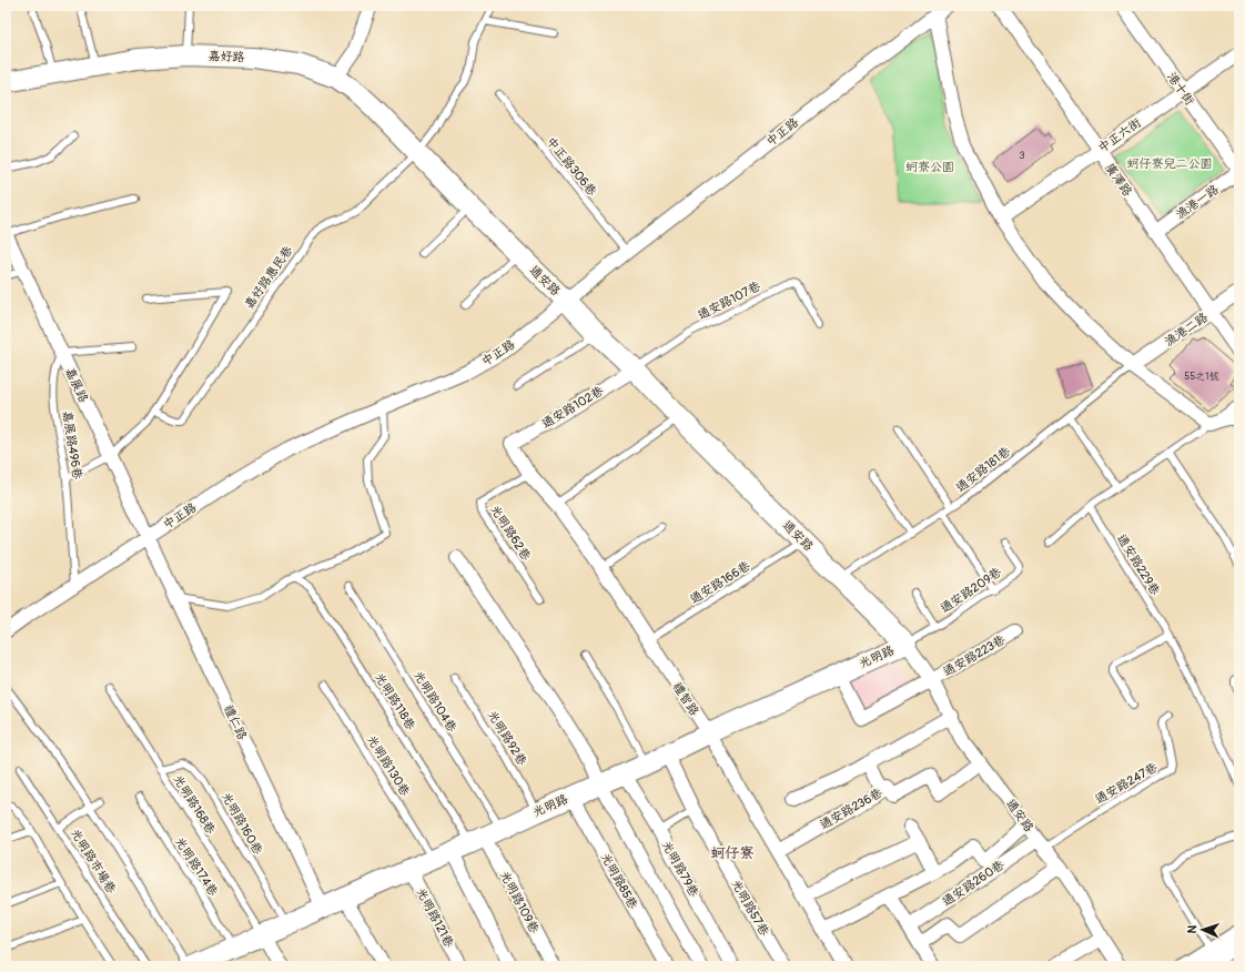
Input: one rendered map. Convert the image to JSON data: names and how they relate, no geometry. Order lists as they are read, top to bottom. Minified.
{"streets":{"street":["嘉好路","港十街","中正路","中正六街","廣澤路","漁港一路","通安路","漁港二路","嘉展路","通安路102巷","通安路223巷","光明路","禮智路","禮仁路","通安路236巷","光明路79巷","光明路85巷","通安路260巷","光明路109巷","光明路57巷","光明路121巷"],"lane":["中正路306巷","嘉好路惠民巷","通安路107巷","嘉展路496巷","通安路181巷","光明路62巷","通安路229巷","通安路166巷","通安路209巷","光明路118巷","光明路104巷","光明路92巷","光明路130巷","通安路247巷","光明路168巷","光明路160巷","光明路市場巷","光明路174巷"]},"crossings":[["嘉好路","嘉好路惠民巷"],["嘉好路","通安路"],["港十街","中正六街"],["港十街","漁港一路"],["中正路","中正路306巷"],["中正路","通安路"],["中正路","嘉展路"],["中正路","嘉展路496巷"],["中正路","禮仁路"],["中正六街","廣澤路"],["廣澤路","漁港一路"],["廣澤路","漁港二路"],["嘉好路惠民巷","通安路"],["通安路","通安路107巷"],["通安路","通安路102巷"],["通安路","通安路181巷"],["通安路","通安路166巷"],["通安路","通安路209巷"],["通安路","通安路223巷"],["通安路","光明路"],["通安路","通安路247巷"],["通安路","通安路236巷"],["通安路","通安路260巷"],["通安路107巷","通安路102巷"],["漁港二路","通安路181巷"],["嘉展路","嘉展路496巷"],["嘉展路","禮仁路"],["通安路102巷","禮智路"],["光明路62巷","禮智路"],["通安路166巷","禮智路"],["通安路209巷","光明路"],["通安路223巷","光明路"],["光明路","禮智路"],["光明路","光明路118巷"],["光明路","光明路104巷"],["光明路","禮仁路"],["光明路","光明路92巷"],["光明路","光明路130巷"],["光明路","光明路168巷"],["光明路","光明路160巷"],["光明路","光明路174巷"],["光明路","光明路79巷"],["光明路","光明路85巷"],["光明路","光明路109巷"],["光明路","光明路57巷"],["光明路","光明路121巷"],["禮智路","通安路236巷"],["光明路118巷","光明路104巷"],["光明路118巷","光明路109巷"],["光明路104巷","光明路109巷"],["通安路247巷","通安路260巷"],["光明路168巷","光明路160巷"]],"districts":["蚵仔寮"],"parks":["蚵仔寮兒二公園","蚵寮公園"],"house_numbers":["3","55之1號"],"north":"left"}
